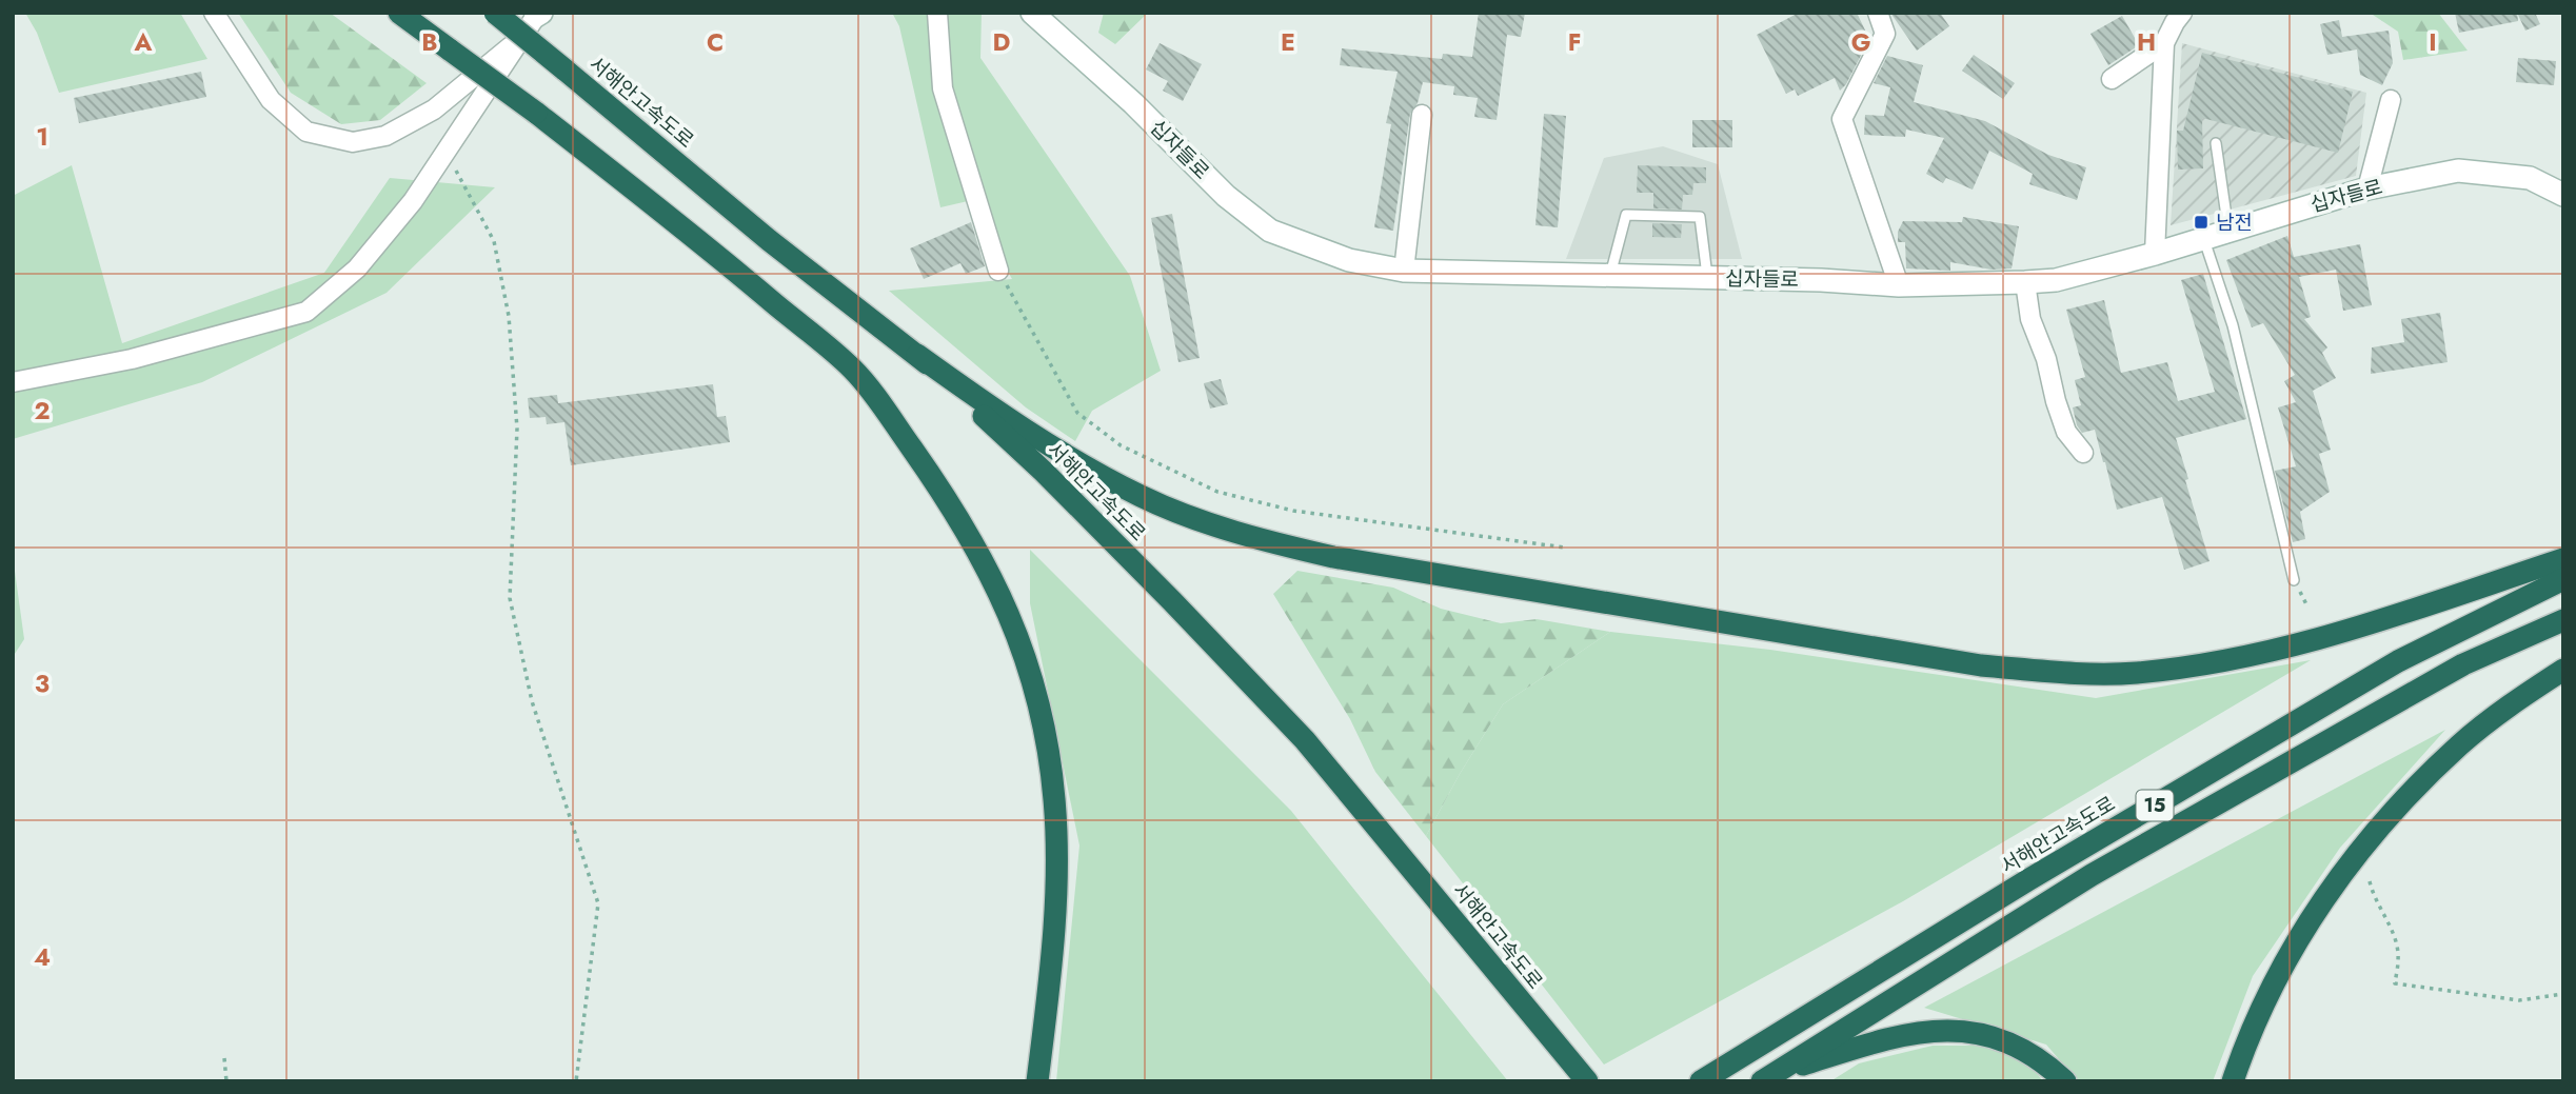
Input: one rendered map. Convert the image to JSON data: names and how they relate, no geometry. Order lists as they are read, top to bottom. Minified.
{"streets":{"highway":["서해안고속도로","15"],"main road":["십자들로"]},"places":{"transit":["남전"]},"grid":{"columns":["A","B","C","D","E","F","G","H","I"],"rows":["1","2","3","4"]}}
